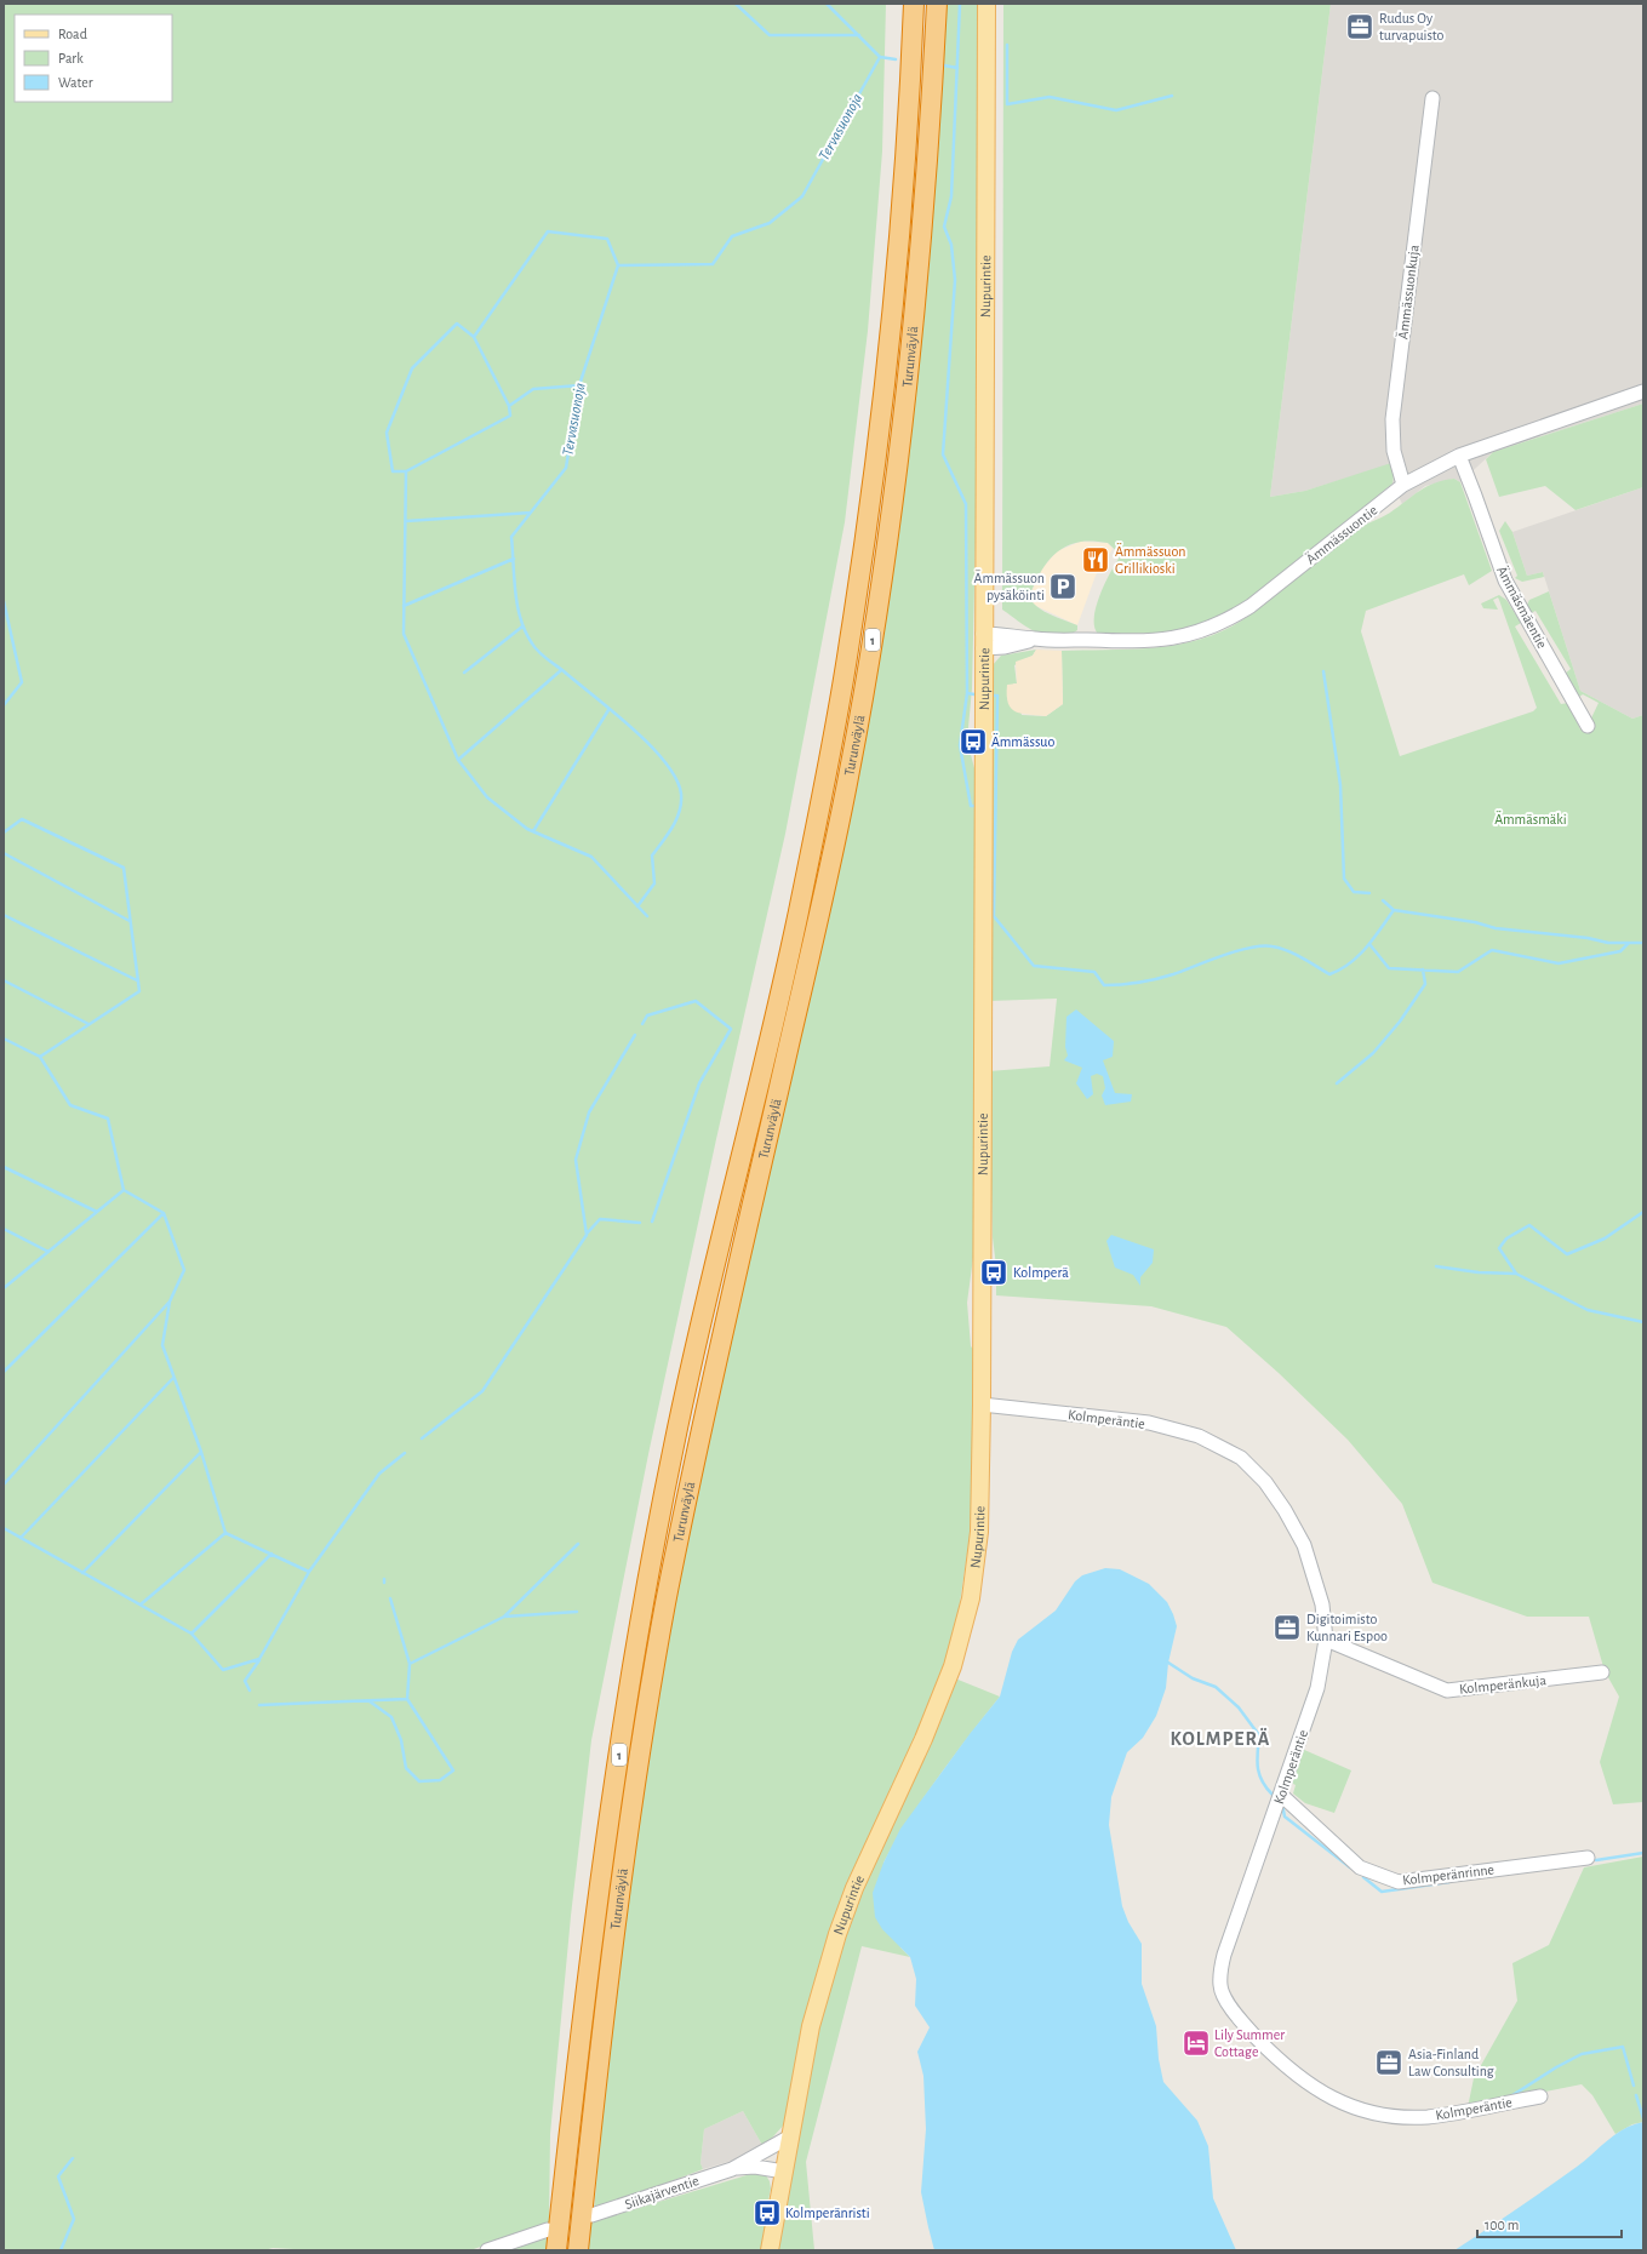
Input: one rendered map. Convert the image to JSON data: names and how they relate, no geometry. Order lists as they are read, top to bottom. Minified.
{"streets":{"highway":["Turunväylä","1"],"main road":["Nupurintie"],"street":["Ämmässuonkuja","Ämmässuontie","Ämmäsmäentie","Kolmperäntie","Kolmperänkuja","Kolmperänrinne","Siikajärventie"]},"crossings":[["Nupurintie","Ämmässuontie"],["Nupurintie","Kolmperäntie"],["Ämmässuonkuja","Ämmässuontie"],["Ämmässuontie","Ämmäsmäentie"],["Kolmperäntie","Kolmperänkuja"],["Kolmperäntie","Kolmperänrinne"]],"districts":["KOLMPERÄ"],"water":["Tervasuonoja"],"parks":["Ämmäsmäki"],"places":{"office":["Rudus Oy turvapuisto","Digitoimisto Kunnari Espoo","Asia-Finland Law Consulting"],"restaurant":["Ämmässuon Grillikioski"],"parking":["Ämmässuon pysäköinti"],"bus stop":["Ämmässuo","Kolmperä","Kolmperänristi"],"hotel":["Lily Summer Cottage"]},"legend":["Road","Park","Water"],"scale_bar":"100 m"}
